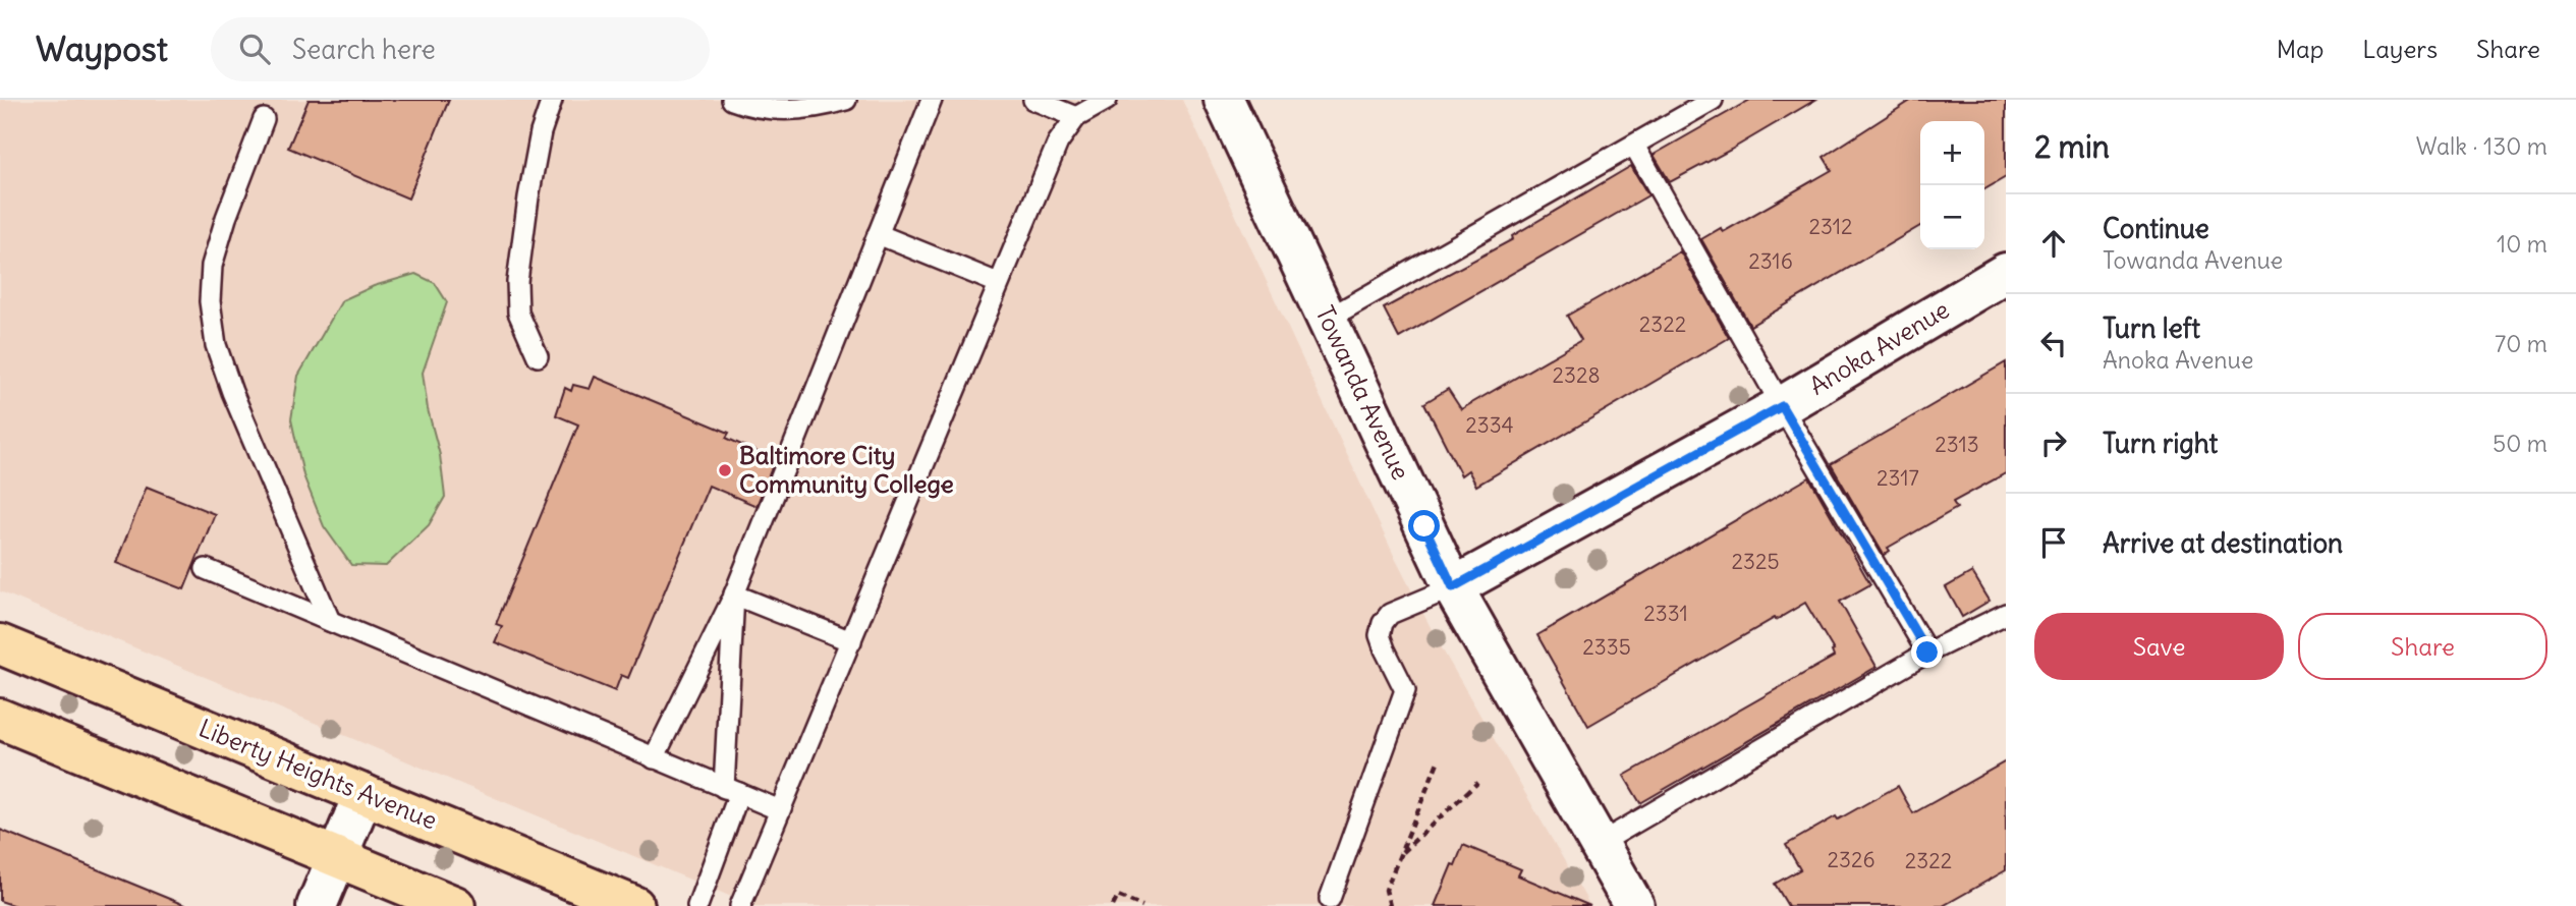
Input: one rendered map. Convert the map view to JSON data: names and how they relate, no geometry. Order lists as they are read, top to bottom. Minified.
{"streets":{"main road":["Liberty Heights Avenue"],"street":["Anoka Avenue","Towanda Avenue"]},"crossings":[["Anoka Avenue","Towanda Avenue"]],"places":["Baltimore City Community College"],"house_numbers":["2312","2316","2322","2328","2334","2313","2317","2325","2331","2335","2326","2322"],"page":{"header":"Waypost","search":"Search here","nav":["Map","Layers","Share"],"heading":["2 min","Walk · 130 m"],"map_buttons":["+","−"],"list":[["Continue","Towanda Avenue","10 m"],["Turn left","Anoka Avenue","70 m"],["Turn right","50 m"],"Arrive at destination"],"buttons":["Save","Share"]}}
